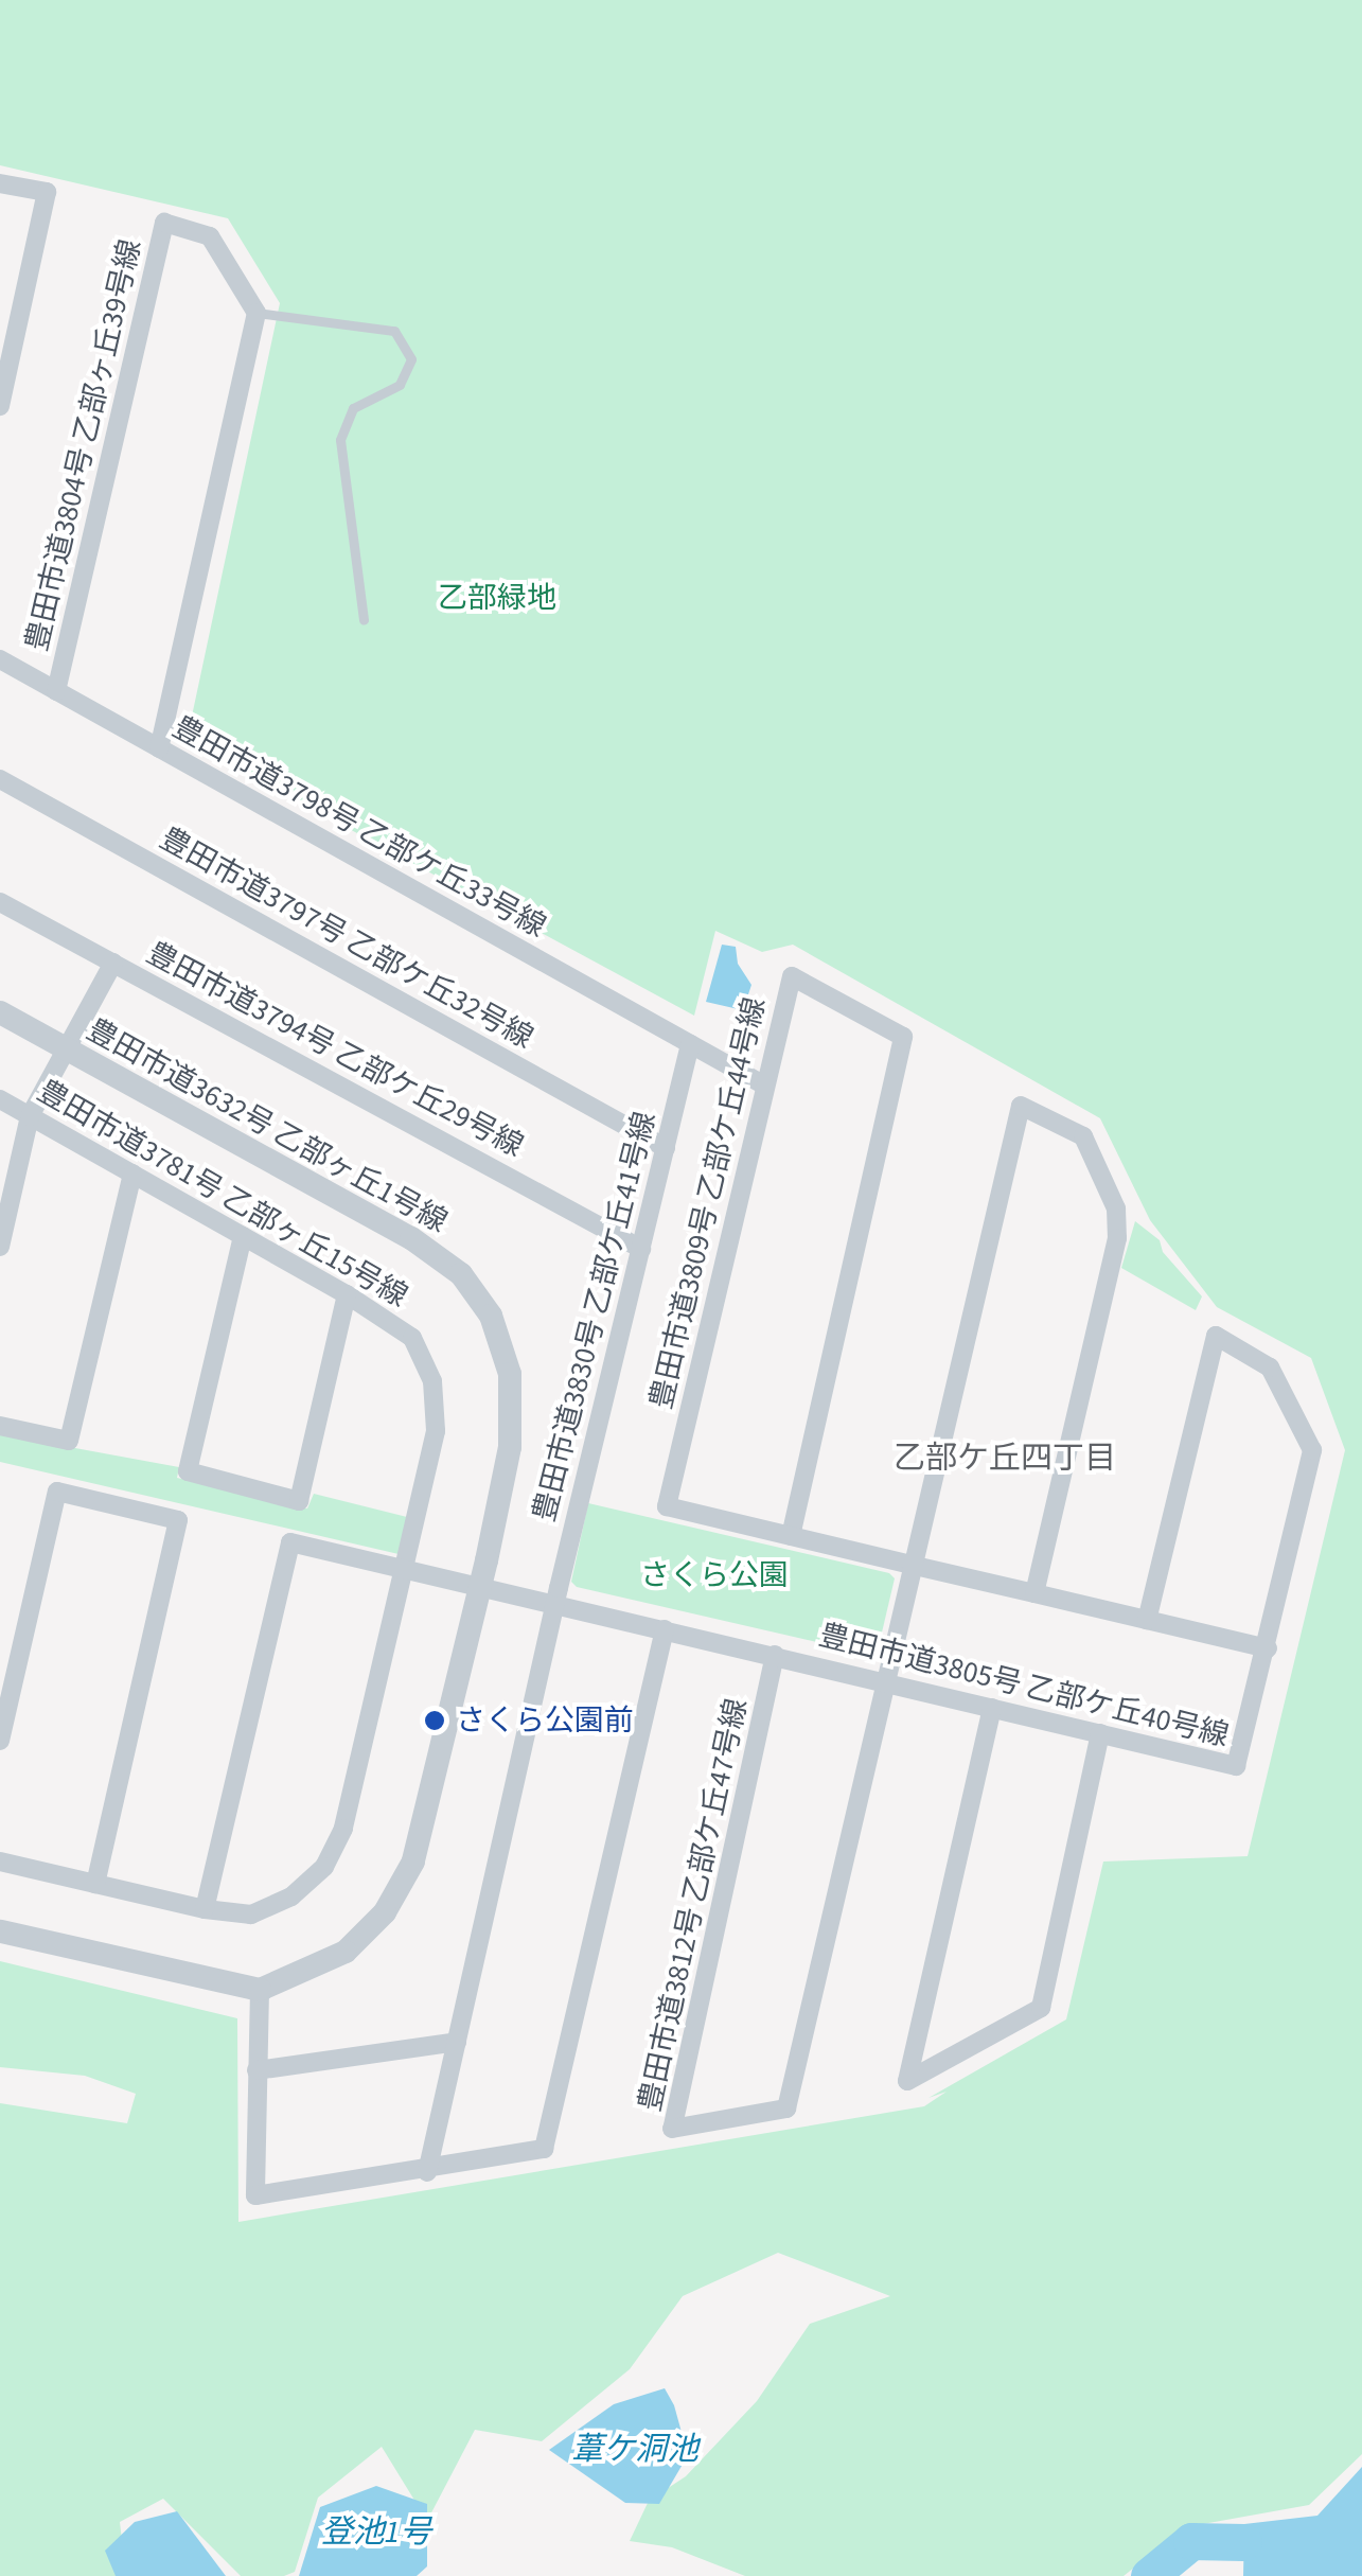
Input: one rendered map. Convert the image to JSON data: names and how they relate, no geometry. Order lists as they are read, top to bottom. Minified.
{"streets":{"street":["豊田市道3804号 乙部ヶ丘39号線","豊田市道3798号 乙部ケ丘33号線","豊田市道3797号 乙部ケ丘32号線","豊田市道3794号 乙部ケ丘29号線","豊田市道3632号 乙部ヶ丘1号線","豊田市道3781号 乙部ヶ丘15号線","豊田市道3809号 乙部ケ丘44号線","豊田市道3830号 乙部ケ丘41号線","豊田市道3805号 乙部ケ丘40号線","豊田市道3812号 乙部ケ丘47号線"]},"crossings":[["豊田市道3804号 乙部ヶ丘39号線","豊田市道3798号 乙部ケ丘33号線"],["豊田市道3798号 乙部ケ丘33号線","豊田市道3809号 乙部ケ丘44号線"],["豊田市道3798号 乙部ケ丘33号線","豊田市道3830号 乙部ケ丘41号線"],["豊田市道3797号 乙部ケ丘32号線","豊田市道3830号 乙部ケ丘41号線"],["豊田市道3794号 乙部ケ丘29号線","豊田市道3830号 乙部ケ丘41号線"],["豊田市道3632号 乙部ヶ丘1号線","豊田市道3805号 乙部ケ丘40号線"],["豊田市道3781号 乙部ヶ丘15号線","豊田市道3805号 乙部ケ丘40号線"],["豊田市道3830号 乙部ケ丘41号線","豊田市道3805号 乙部ケ丘40号線"],["豊田市道3805号 乙部ケ丘40号線","豊田市道3812号 乙部ケ丘47号線"]],"districts":["乙部ケ丘四丁目"],"water":["葦ケ洞池","登池1号"],"parks":["乙部緑地","さくら公園"],"places":["さくら公園前"]}
